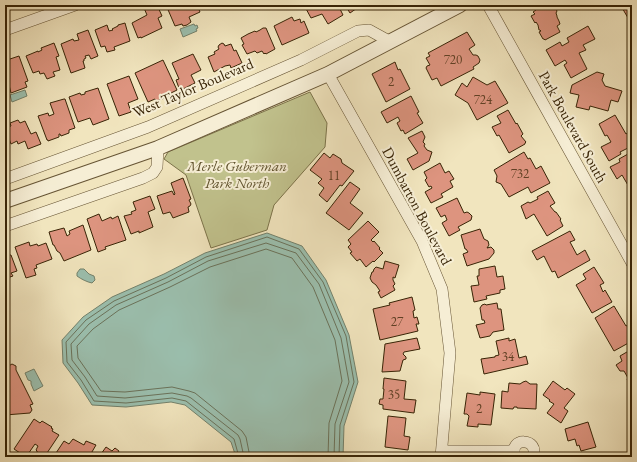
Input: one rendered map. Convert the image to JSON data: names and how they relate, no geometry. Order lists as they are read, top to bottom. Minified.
{"streets":{"street":["West Taylor Boulevard","Park Boulevard South","Dumbarton Boulevard"]},"parks":["Merle Guberman Park North"],"house_numbers":["720","2","724","732","11","27","34","35","2"]}
